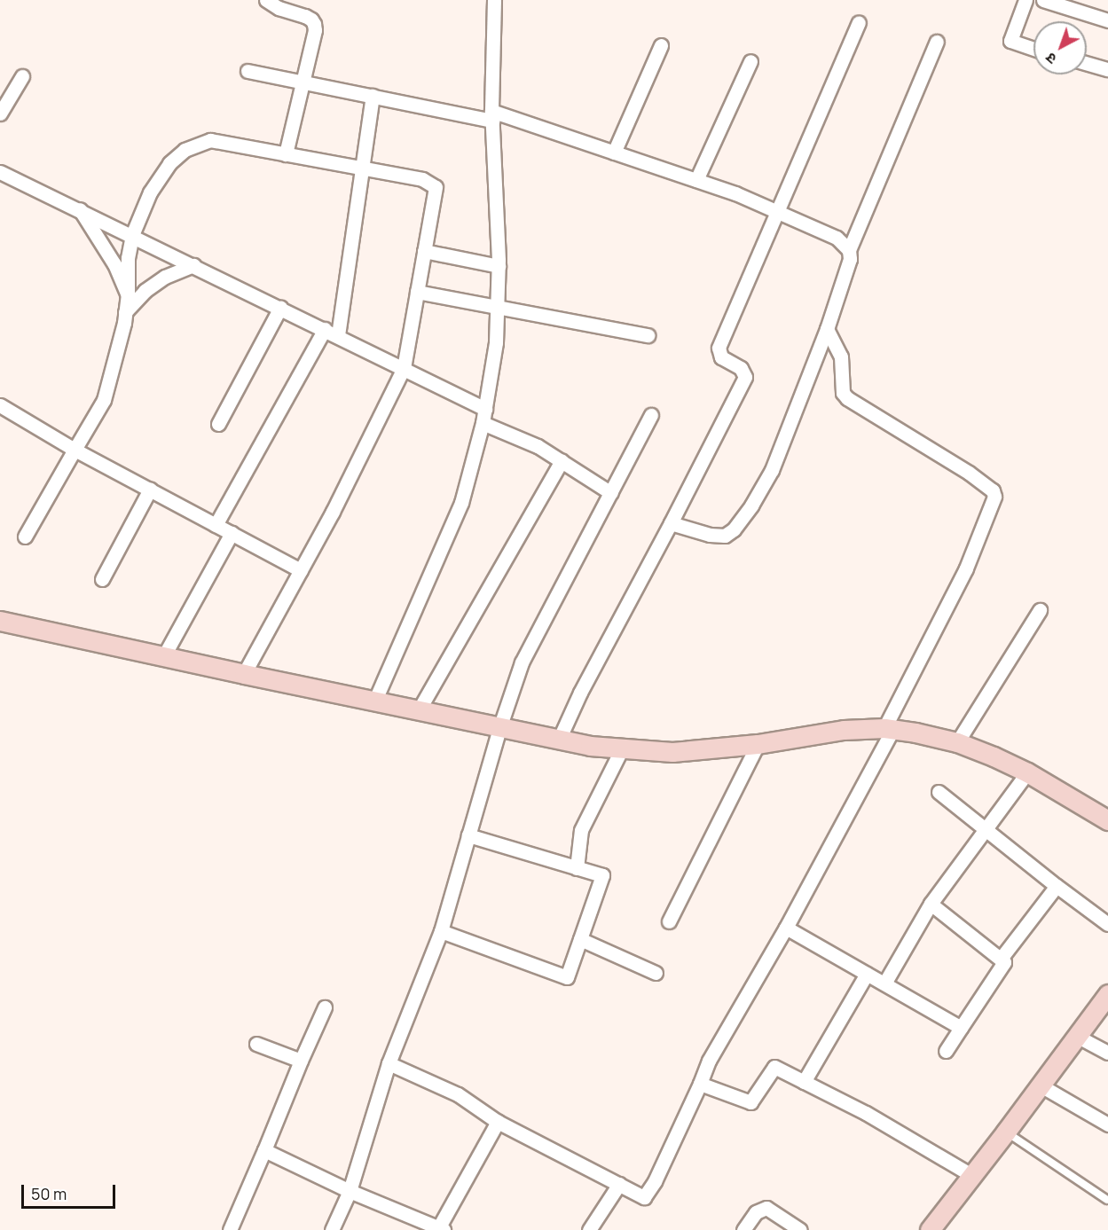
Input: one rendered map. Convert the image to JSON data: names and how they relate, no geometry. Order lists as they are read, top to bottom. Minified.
{"scale_bar":"50 m","north":"bottom left"}
